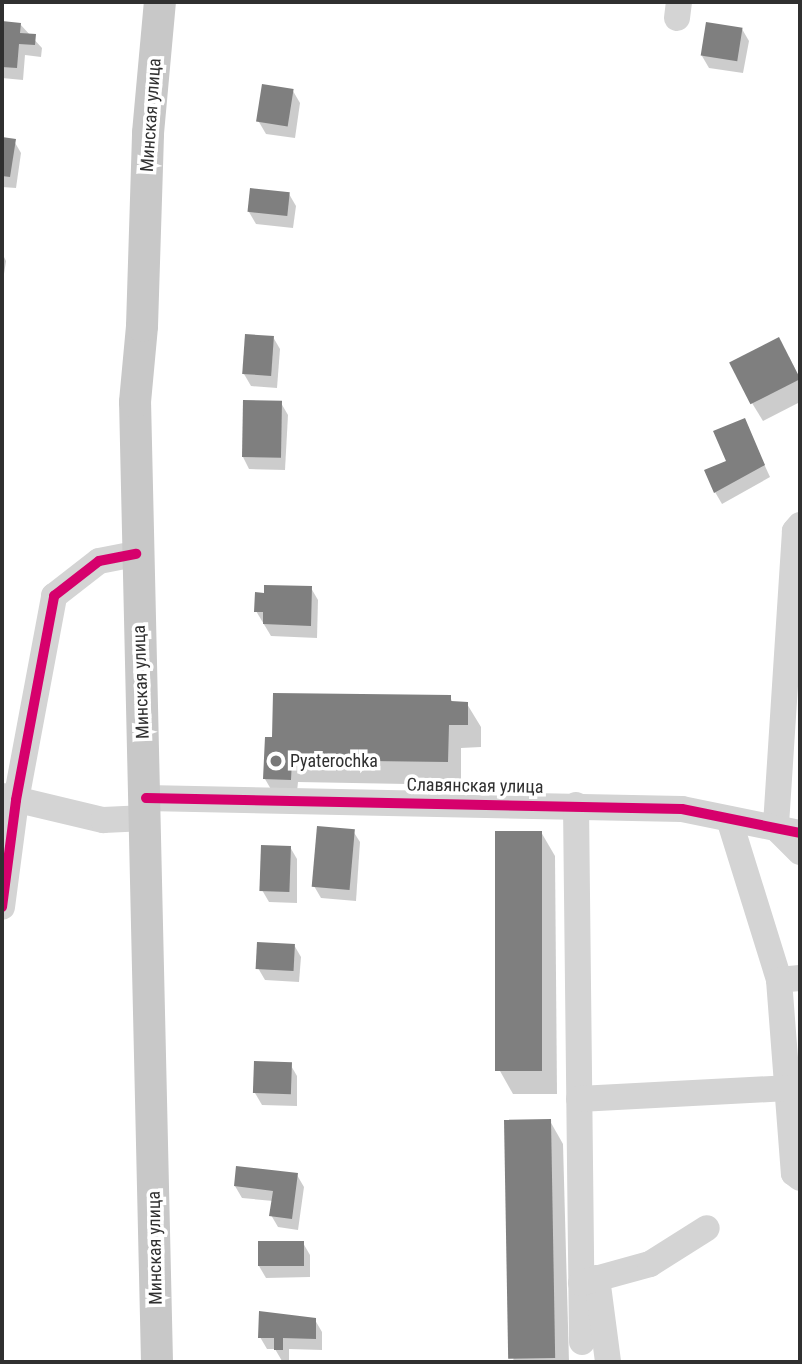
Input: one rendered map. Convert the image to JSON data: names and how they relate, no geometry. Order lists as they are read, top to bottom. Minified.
{"streets":{"main road":["Минская улица"],"street":["Славянская улица"]},"crossings":[["Минская улица","Славянская улица"]],"places":["Pyaterochka"]}
